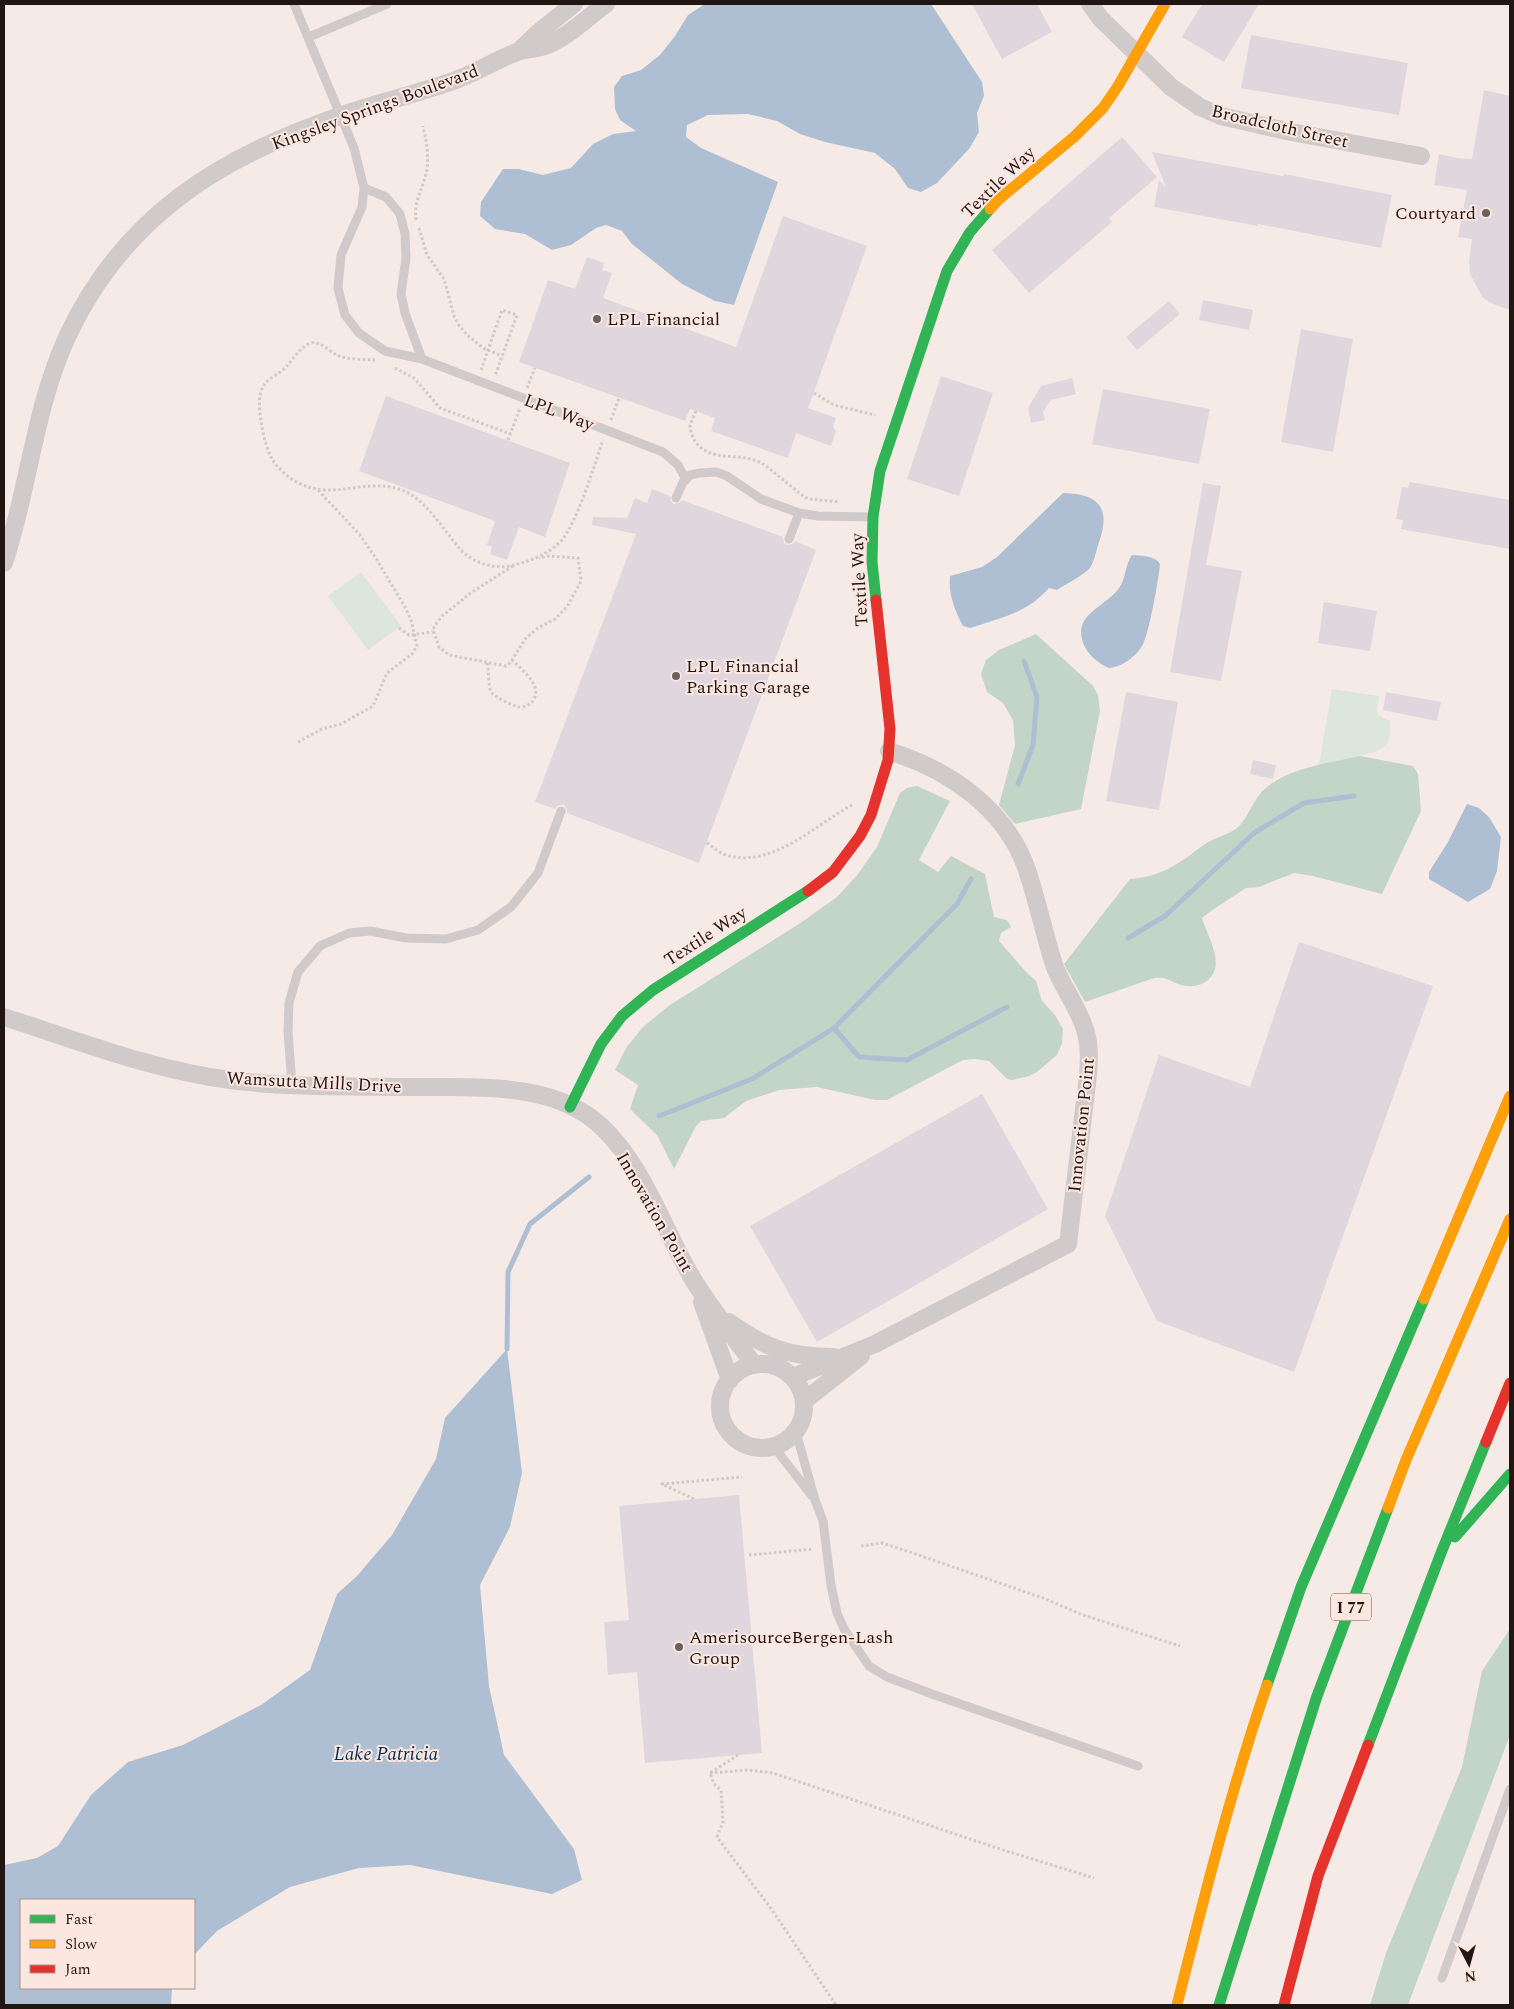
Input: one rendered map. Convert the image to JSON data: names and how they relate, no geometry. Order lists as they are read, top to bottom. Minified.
{"streets":{"main road":["Textile Way","I 77"],"street":["Kingsley Springs Boulevard","Broadcloth Street","Wamsutta Mills Drive","Innovation Point"],"lane":["LPL Way"]},"crossings":[["Kingsley Springs Boulevard","LPL Way"],["Broadcloth Street","Textile Way"],["Textile Way","Wamsutta Mills Drive"],["Textile Way","Innovation Point"],["Wamsutta Mills Drive","Innovation Point"]],"water":["Lake Patricia"],"places":["Courtyard","LPL Financial","LPL Financial Parking Garage","AmerisourceBergen-Lash Group"],"legend":["Fast","Slow","Jam"],"north":"bottom"}
